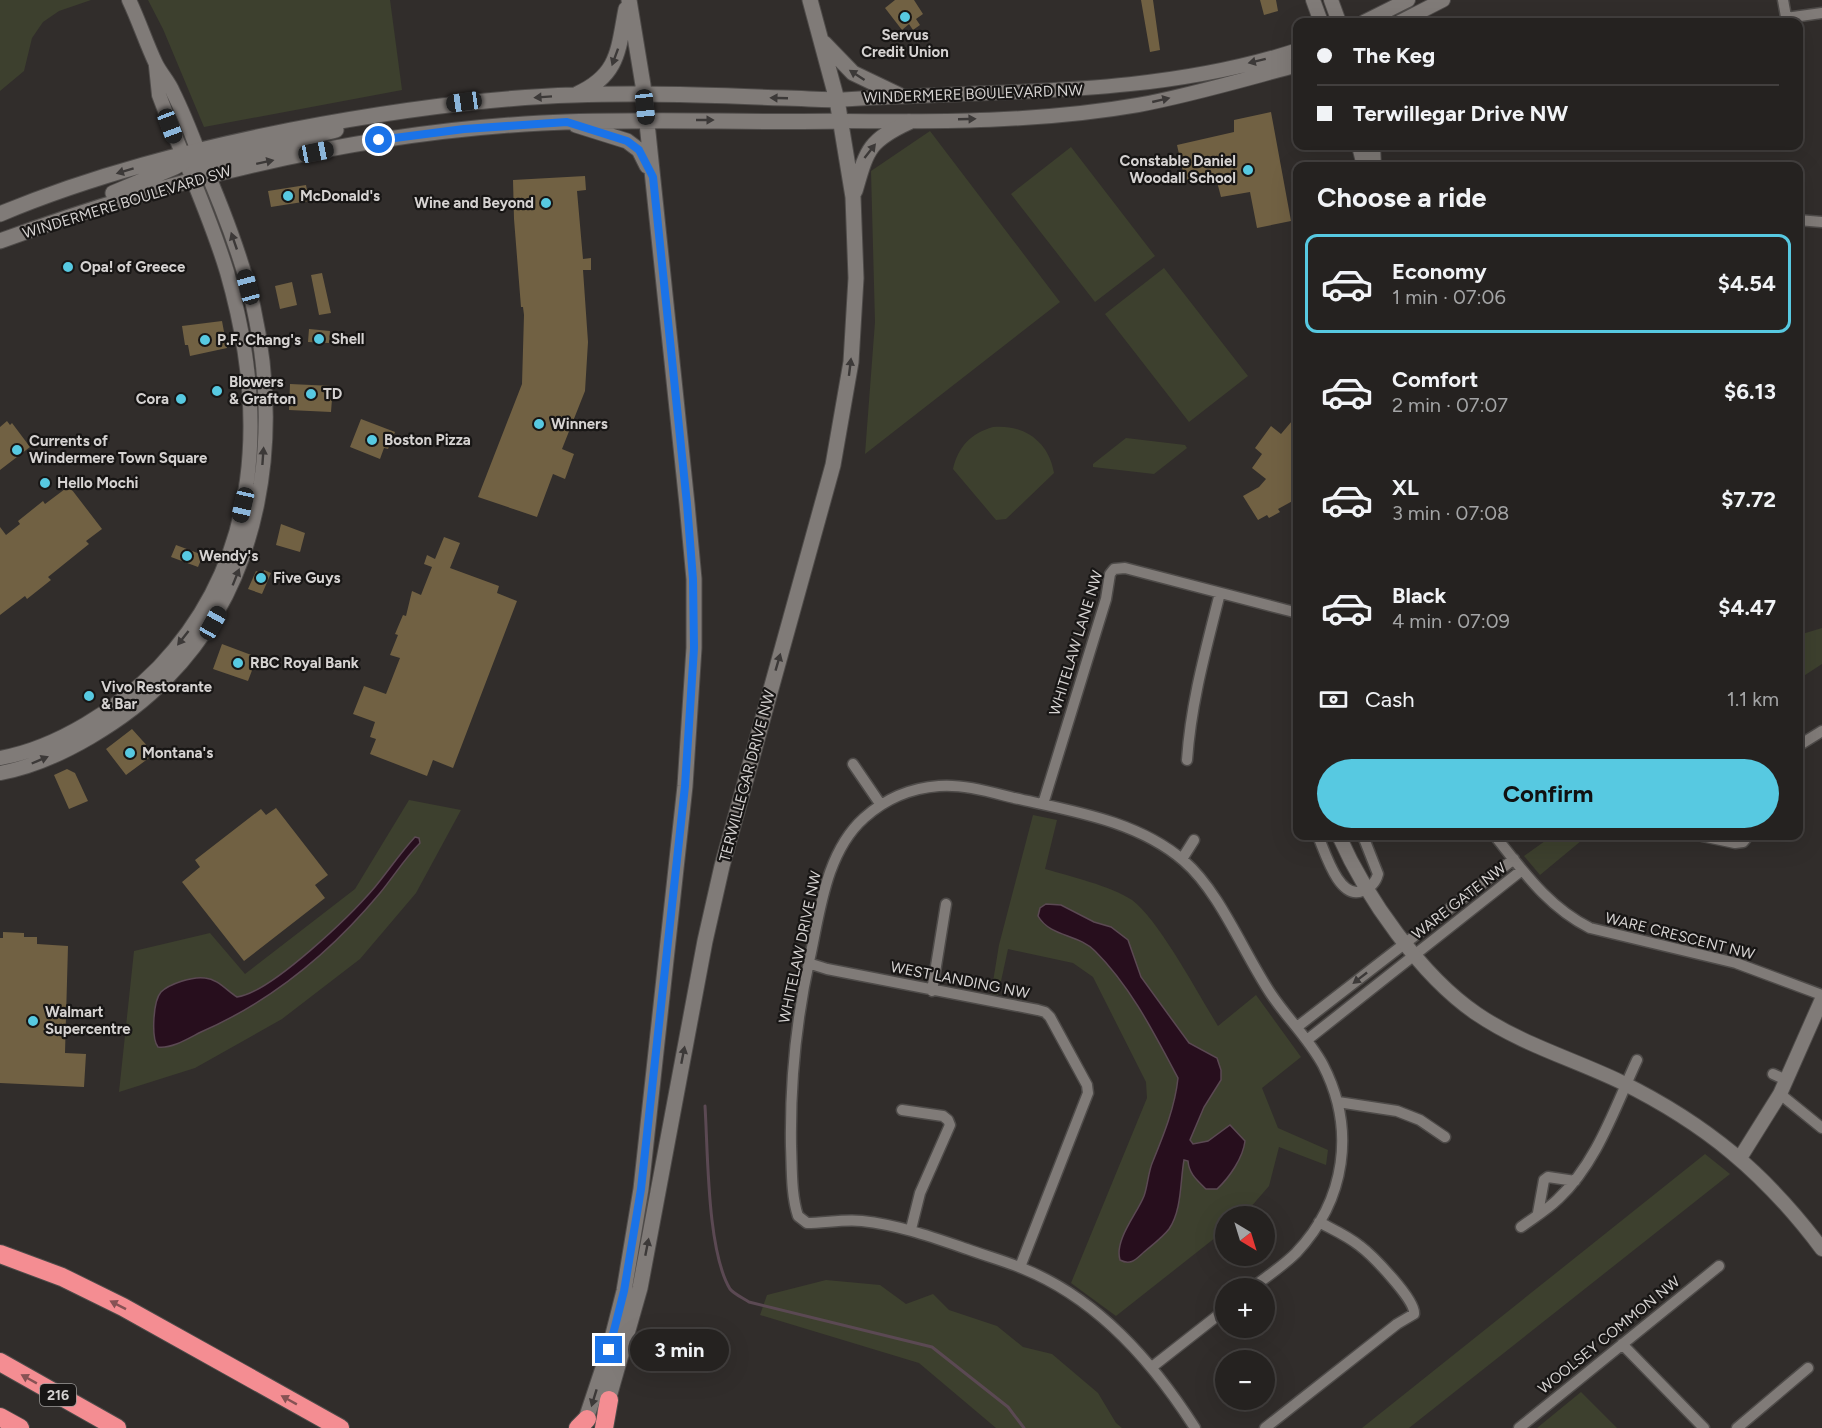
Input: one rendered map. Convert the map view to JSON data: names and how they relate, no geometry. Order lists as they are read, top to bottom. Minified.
{"streets":{"highway":["216"],"main road":["WINDERMERE BOULEVARD NW","WINDERMERE BOULEVARD SW","TERWILLEGAR DRIVE NW"],"street":["WHITELAW LANE NW","WARE GATE NW","WARE CRESCENT NW","WHITELAW DRIVE NW","WEST LANDING NW","WOOLSEY COMMON NW"]},"crossings":[["WINDERMERE BOULEVARD NW","WINDERMERE BOULEVARD SW"],["WINDERMERE BOULEVARD NW","TERWILLEGAR DRIVE NW"],["WINDERMERE BOULEVARD SW","TERWILLEGAR DRIVE NW"],["WHITELAW LANE NW","WHITELAW DRIVE NW"],["WARE GATE NW","WARE CRESCENT NW"],["WARE GATE NW","WHITELAW DRIVE NW"],["WHITELAW DRIVE NW","WEST LANDING NW"]],"places":["Servus Credit Union","Constable Daniel Woodall School","McDonald's","Wine and Beyond","Opa! of Greece","Shell","P.F. Chang's","Blowers & Grafton","TD","Cora","Winners","Boston Pizza","Currents of Windermere Town Square","Hello Mochi","Wendy's","Five Guys","RBC Royal Bank","Vivo Restorante & Bar","Montana's","Walmart Supercentre"],"north":"bottom right","page":{"banner":["The Keg","Terwillegar Drive NW"],"heading":"Choose a ride","list":[{"name":"Economy","note":"1 min · 07:06","value":"$4.54"},{"name":"Comfort","note":"2 min · 07:07","value":"$6.13"},{"name":"XL","note":"3 min · 07:08","value":"$7.72"},{"name":"Black","note":"4 min · 07:09","value":"$4.47"}],"pay":["Cash","1.1 km"],"buttons":"Confirm","map_buttons":["+","−"],"bubble":"3 min"}}
